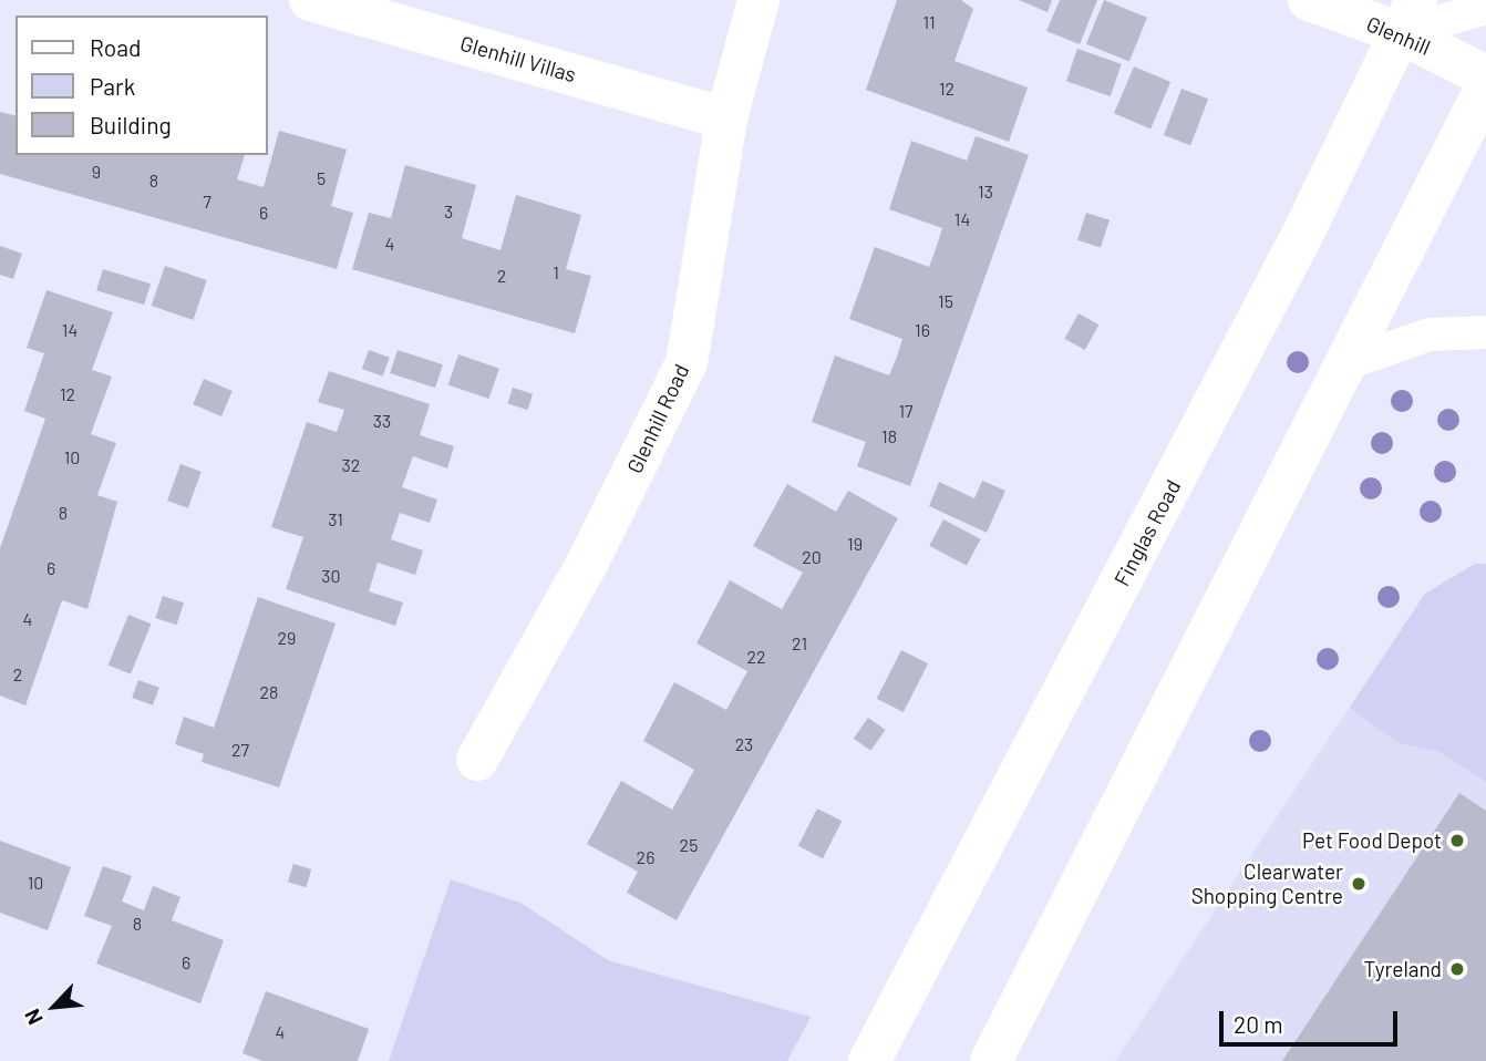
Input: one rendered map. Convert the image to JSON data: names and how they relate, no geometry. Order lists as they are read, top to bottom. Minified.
{"streets":{"main road":["Glenhill","Glenhill Villas","Glenhill Road","Finglas Road"]},"crossings":[["Glenhill","Finglas Road"],["Glenhill Villas","Glenhill Road"]],"places":["Pet Food Depot","Clearwater Shopping Centre","Tyreland"],"house_numbers":["11","12","9","5","8","13","7","3","6","14","4","1","2","15","14","16","12","17","33","18","10","32","8","31","19","20","6","30","4","29","21","22","2","28","23","27","25","26","10","8","6","4"],"legend":["Road","Park","Building"],"scale_bar":"20 m","north":"bottom left"}
